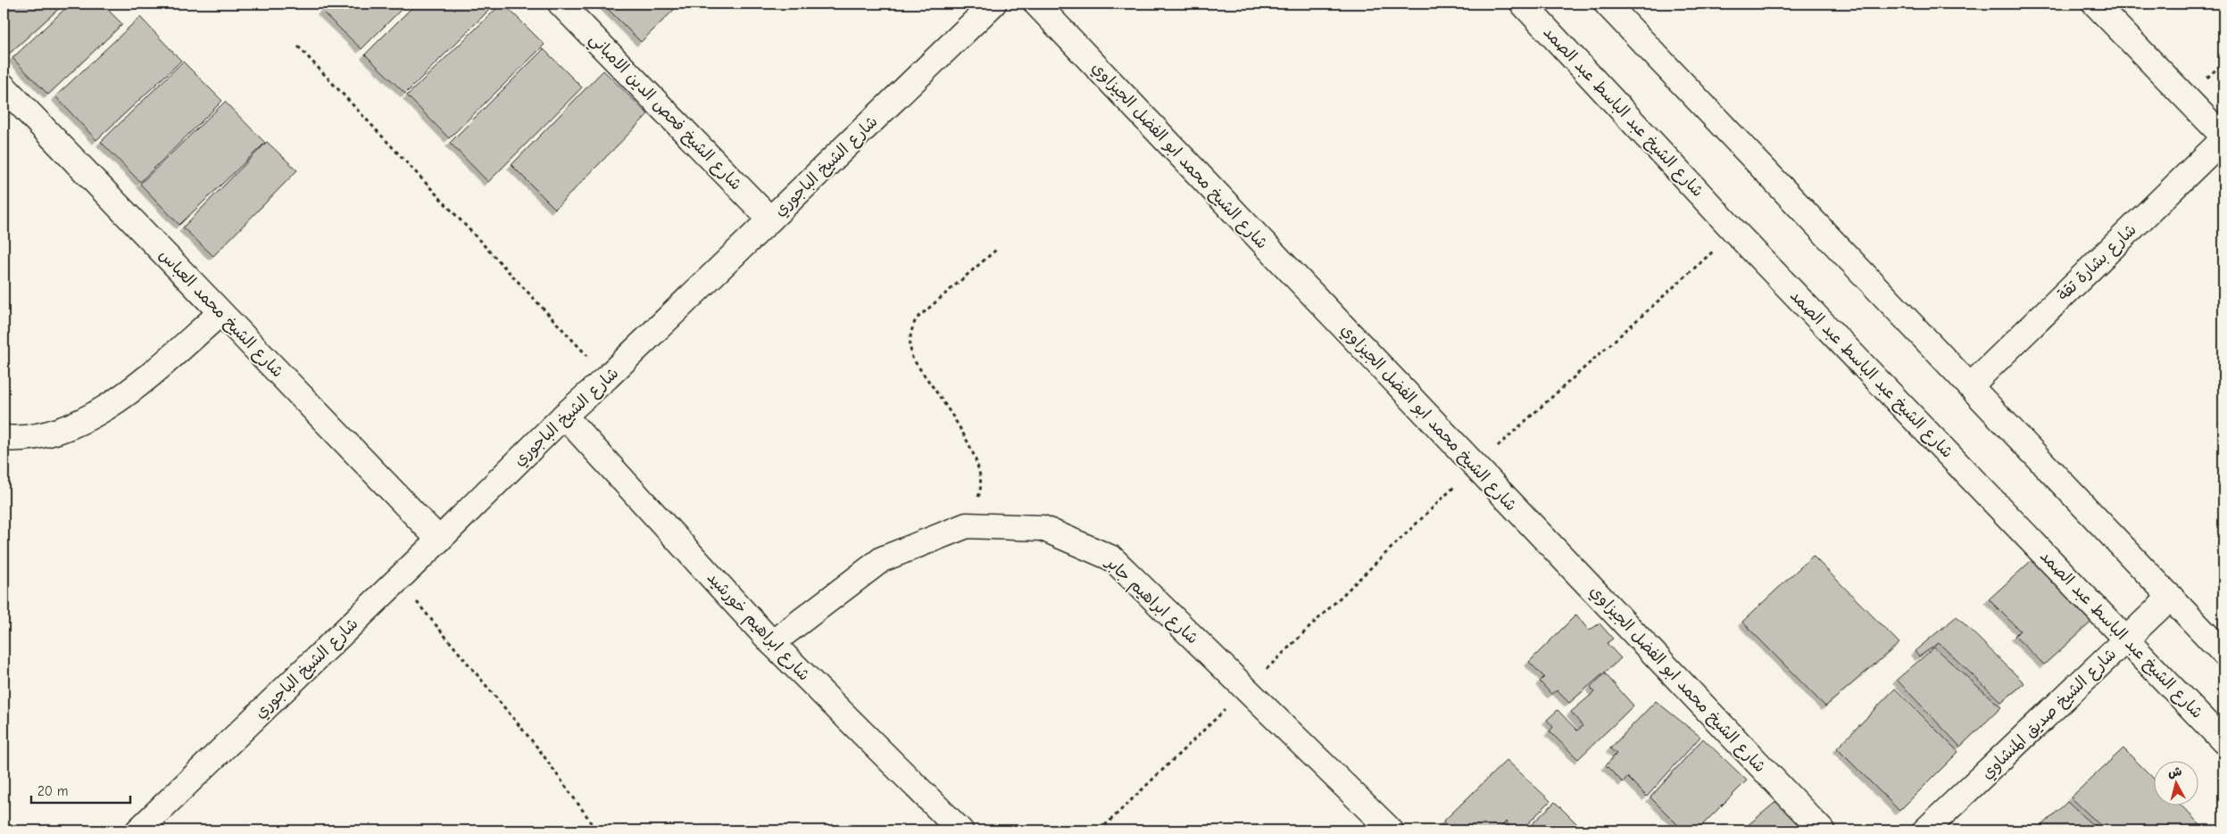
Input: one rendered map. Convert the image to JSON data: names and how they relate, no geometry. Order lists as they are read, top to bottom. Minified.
{"streets":{"street":["شارع الشيخ فحص الدين الامباني","شارع الشيخ عبد الباسط عبد الصمد","شارع الشيخ محمد ابو الفضل الجيزاوي","شارع الشيخ الباجوري","شارع بشارة تقة","شارع الشيخ محمد العباس","شارع ابراهيم جابر","شارع ابراهيم خورشيد","شارع الشيخ صديق المنشاوي"]},"crossings":[["شارع الشيخ فحص الدين الامباني","شارع الشيخ الباجوري"],["شارع الشيخ عبد الباسط عبد الصمد","شارع الشيخ صديق المنشاوي"],["شارع الشيخ الباجوري","شارع الشيخ محمد العباس"],["شارع الشيخ الباجوري","شارع ابراهيم خورشيد"],["شارع ابراهيم جابر","شارع ابراهيم خورشيد"]],"scale_bar":"20 m","north":"top"}
